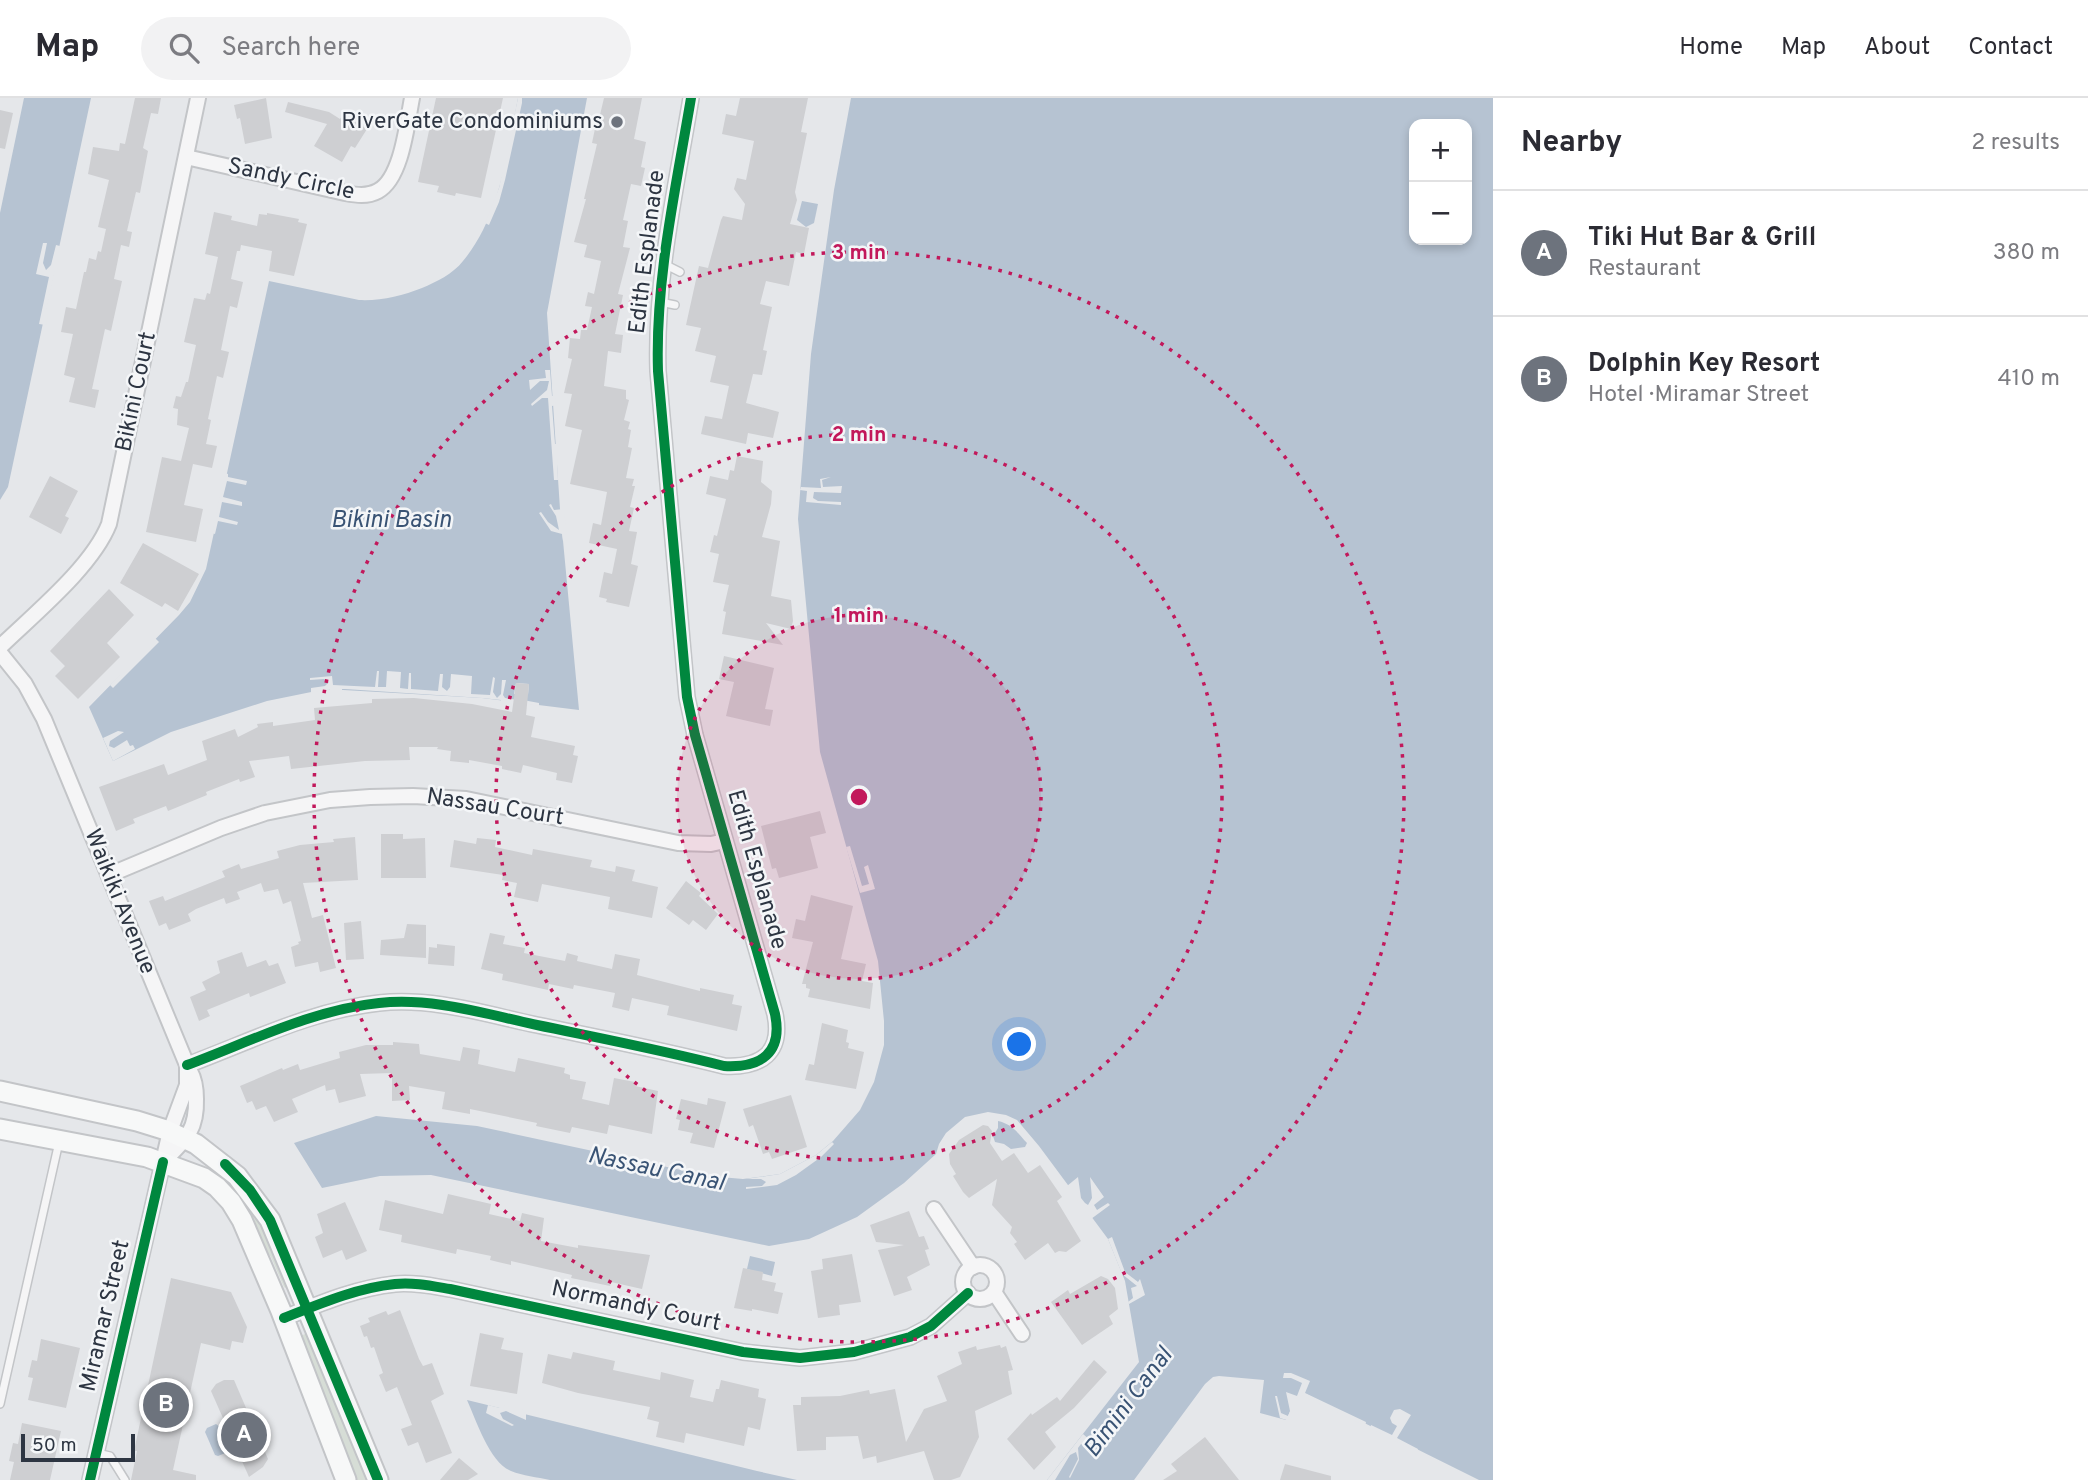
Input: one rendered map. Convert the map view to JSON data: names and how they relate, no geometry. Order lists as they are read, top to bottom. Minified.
{"streets":{"street":["Sandy Circle","Edith Esplanade","Bikini Court","Nassau Court","Waikiki Avenue","Normandy Court","Miramar Street"]},"crossings":[["Sandy Circle","Bikini Court"],["Edith Esplanade","Nassau Court"],["Edith Esplanade","Waikiki Avenue"],["Nassau Court","Waikiki Avenue"]],"water":["Bikini Basin","Nassau Canal","Bimini Canal"],"places":["RiverGate Condominiums"],"scale_bar":"50 m","page":{"header":"Map","search":"Search here","nav":["Home","Map","About","Contact"],"heading":["Nearby","2 results"],"map_buttons":["+","−"],"list":[{"mark":"A","name":"Tiki Hut Bar & Grill","note":"Restaurant","value":"380 m"},{"mark":"B","name":"Dolphin Key Resort","note":"Hotel · Miramar Street","value":"410 m"}],"pins":["B","A"],"scale":"50 m"},"rings":["3 min","2 min","1 min"]}
